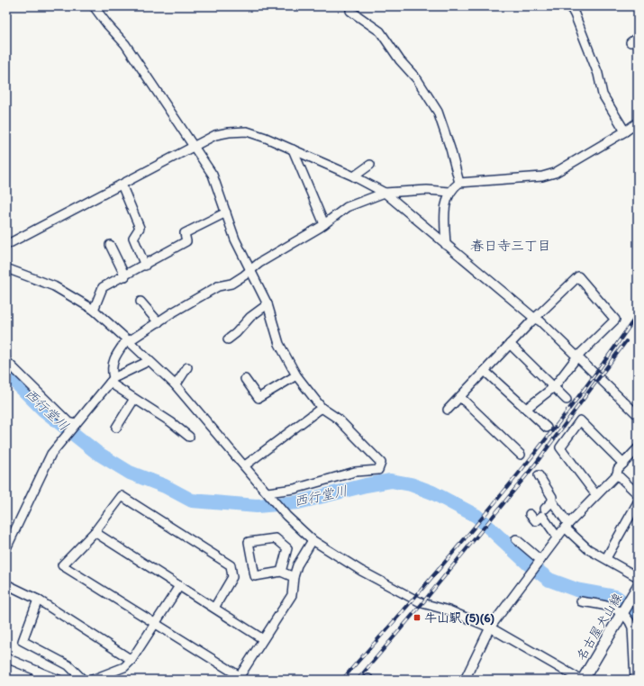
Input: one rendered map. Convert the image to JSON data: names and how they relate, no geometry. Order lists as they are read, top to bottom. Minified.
{"streets":{"main road":["名古屋犬山線"]},"districts":["春日寺三丁目"],"water":["西行堂川"],"places":{"transit":["牛山駅 (5)(6)"]}}
